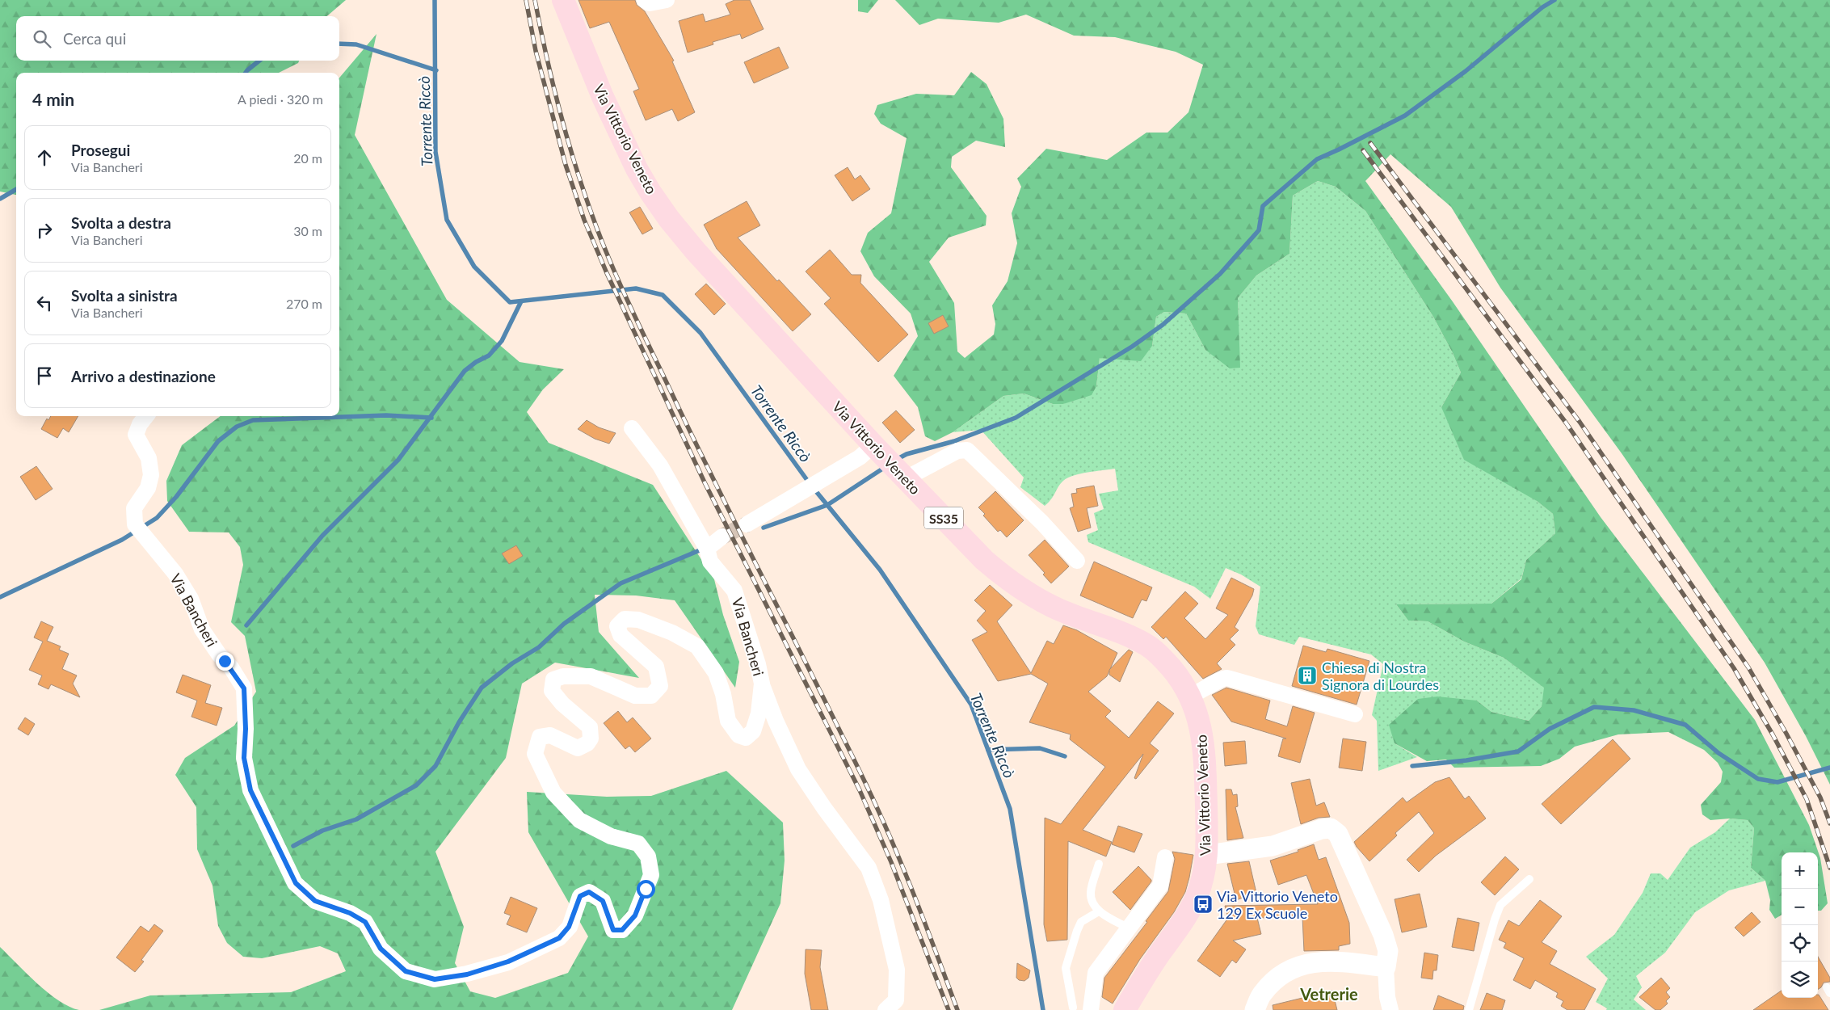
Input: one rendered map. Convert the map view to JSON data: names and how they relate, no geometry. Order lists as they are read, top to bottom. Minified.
{"streets":{"main road":["Via Vittorio Veneto","SS35"],"street":["Via Bancheri"]},"districts":["Vetrerie"],"water":["Torrente Riccò"],"places":{"building":["Chiesa di Nostra Signora di Lourdes"],"bus stop":["Via Vittorio Veneto 129 Ex Scuole"]},"page":{"search":"Cerca qui","heading":["4 min","A piedi · 320 m"],"list":[["Prosegui","Via Bancheri","20 m"],["Svolta a destra","Via Bancheri","30 m"],["Svolta a sinistra","Via Bancheri","270 m"],"Arrivo a destinazione"],"map_buttons":["+","−"]}}
